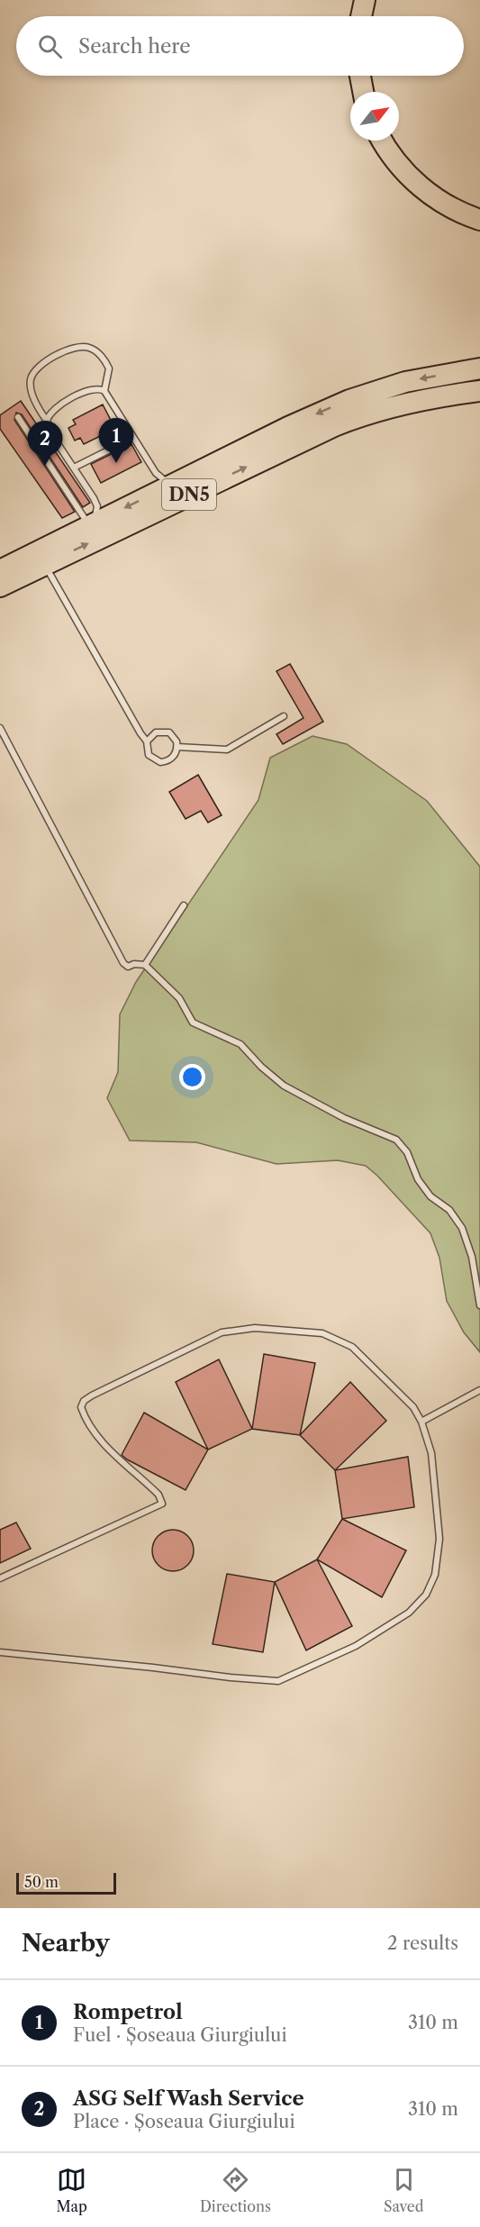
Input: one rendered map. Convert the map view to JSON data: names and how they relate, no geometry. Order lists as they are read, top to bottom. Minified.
{"streets":{"highway":["DN5"]},"scale_bar":"50 m","north":"top right","page":{"search":"Search here","pins":["1","2"],"scale":"50 m","heading":["Nearby","2 results"],"list":[{"mark":"1","name":"Rompetrol","note":"Fuel · Șoseaua Giurgiului","value":"310 m"},{"mark":"2","name":"ASG Self Wash Service","note":"Place · Șoseaua Giurgiului","value":"310 m"}],"nav":["Map","Directions","Saved"]}}
